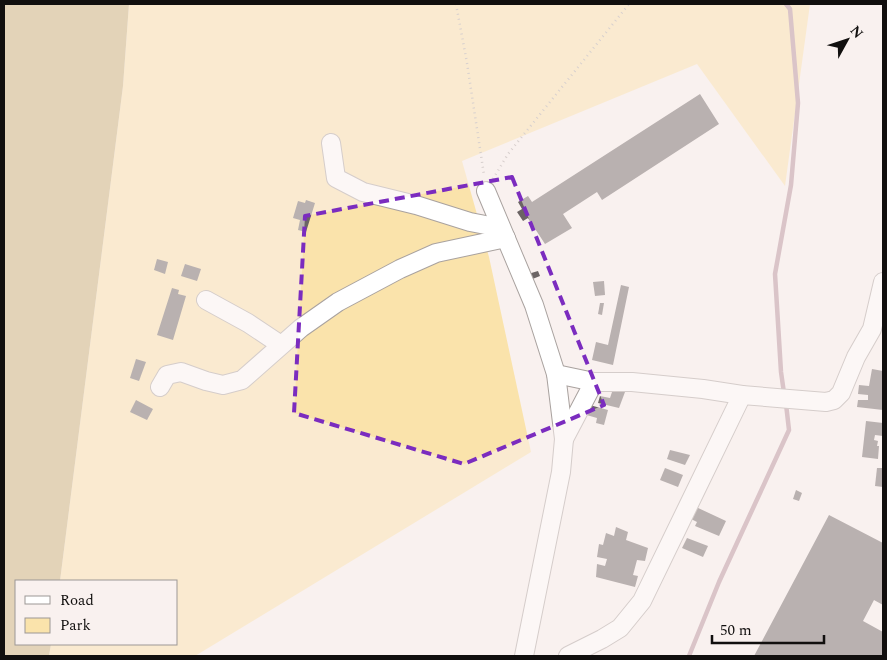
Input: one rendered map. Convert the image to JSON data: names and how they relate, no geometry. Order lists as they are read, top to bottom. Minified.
{"legend":["Road","Park"],"scale_bar":"50 m","north":"top right"}
